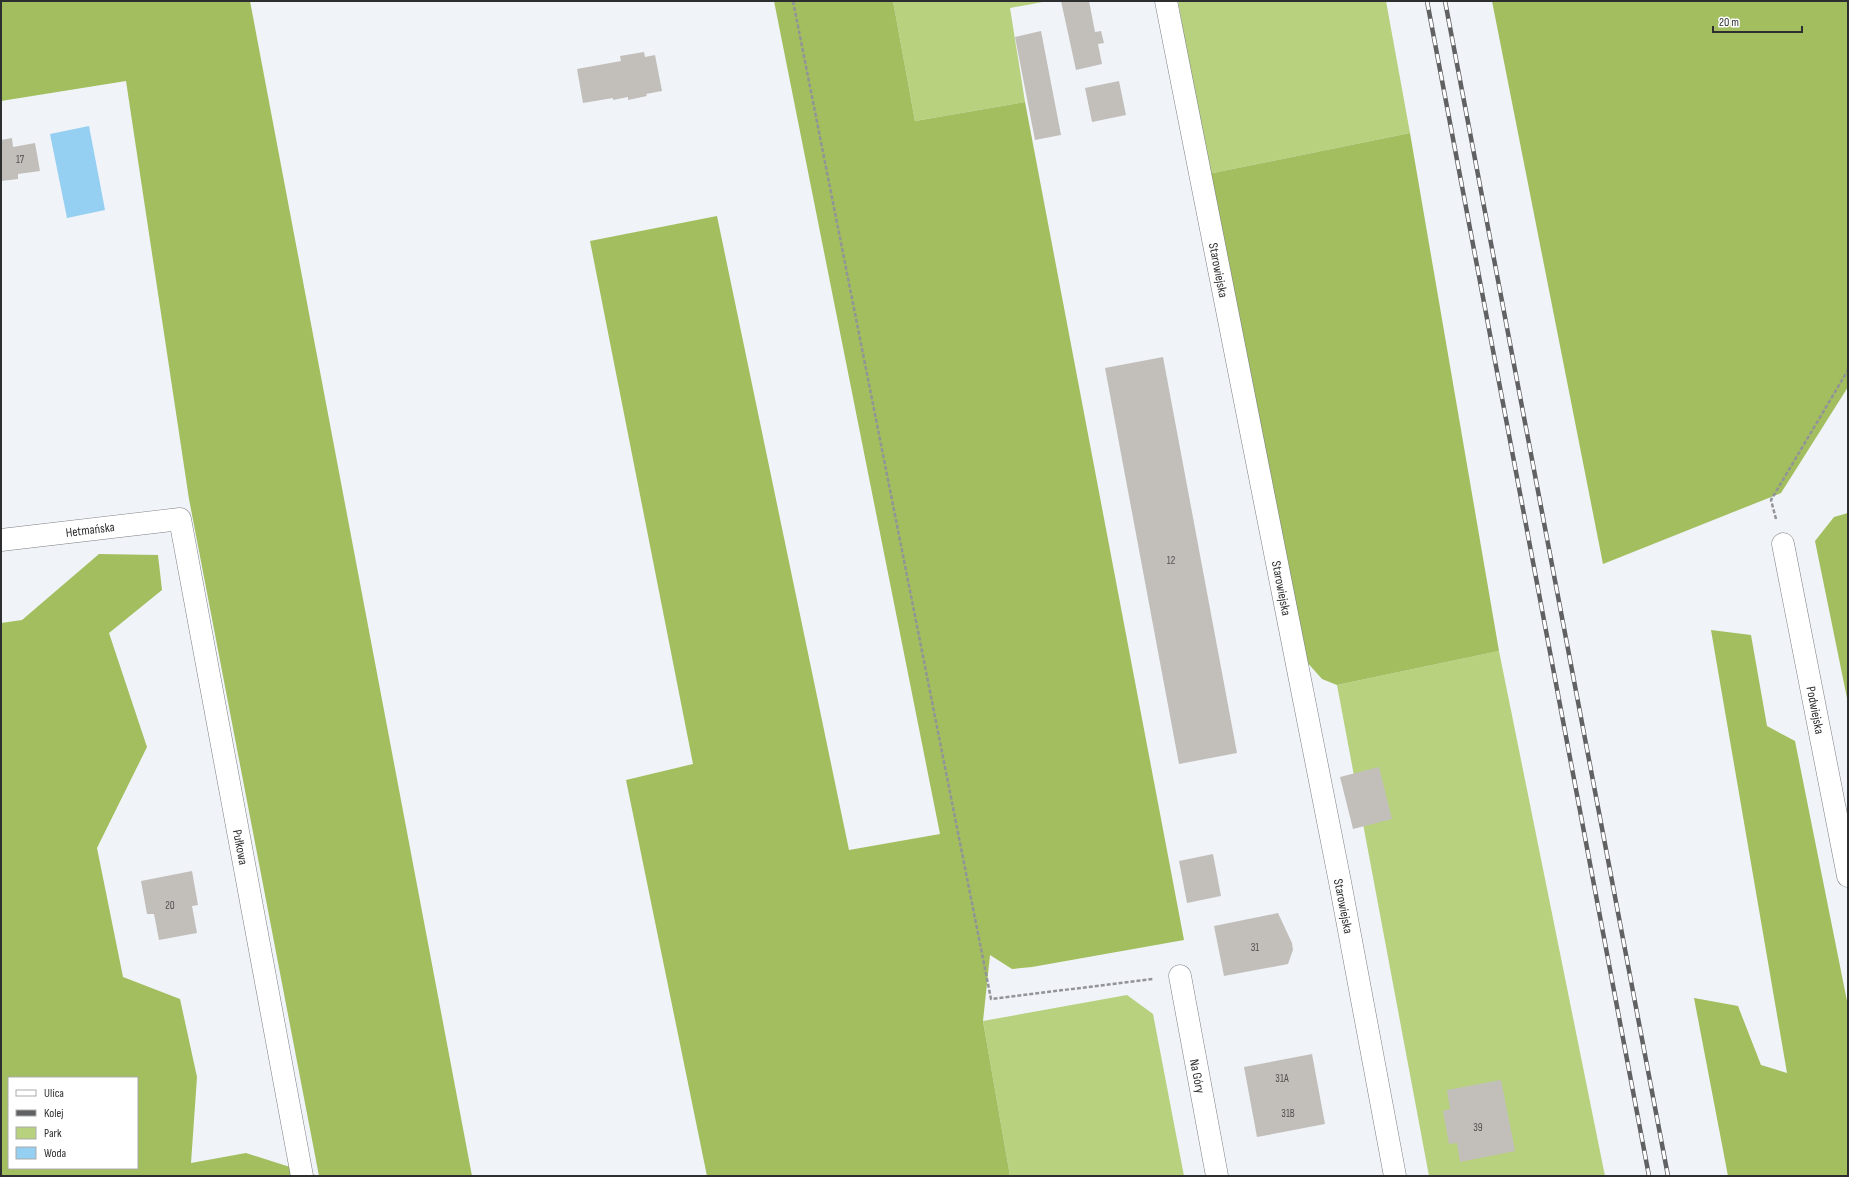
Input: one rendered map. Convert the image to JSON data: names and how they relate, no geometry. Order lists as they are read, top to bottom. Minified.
{"streets":{"street":["Starowiejska","Hetmańska","Podwiejska","Pułkowa","Na Góry"]},"crossings":[["Hetmańska","Pułkowa"]],"house_numbers":["17","12","20","31","31A","31B","39"],"legend":["Ulica","Kolej","Park","Woda"],"scale_bar":"20 m"}
